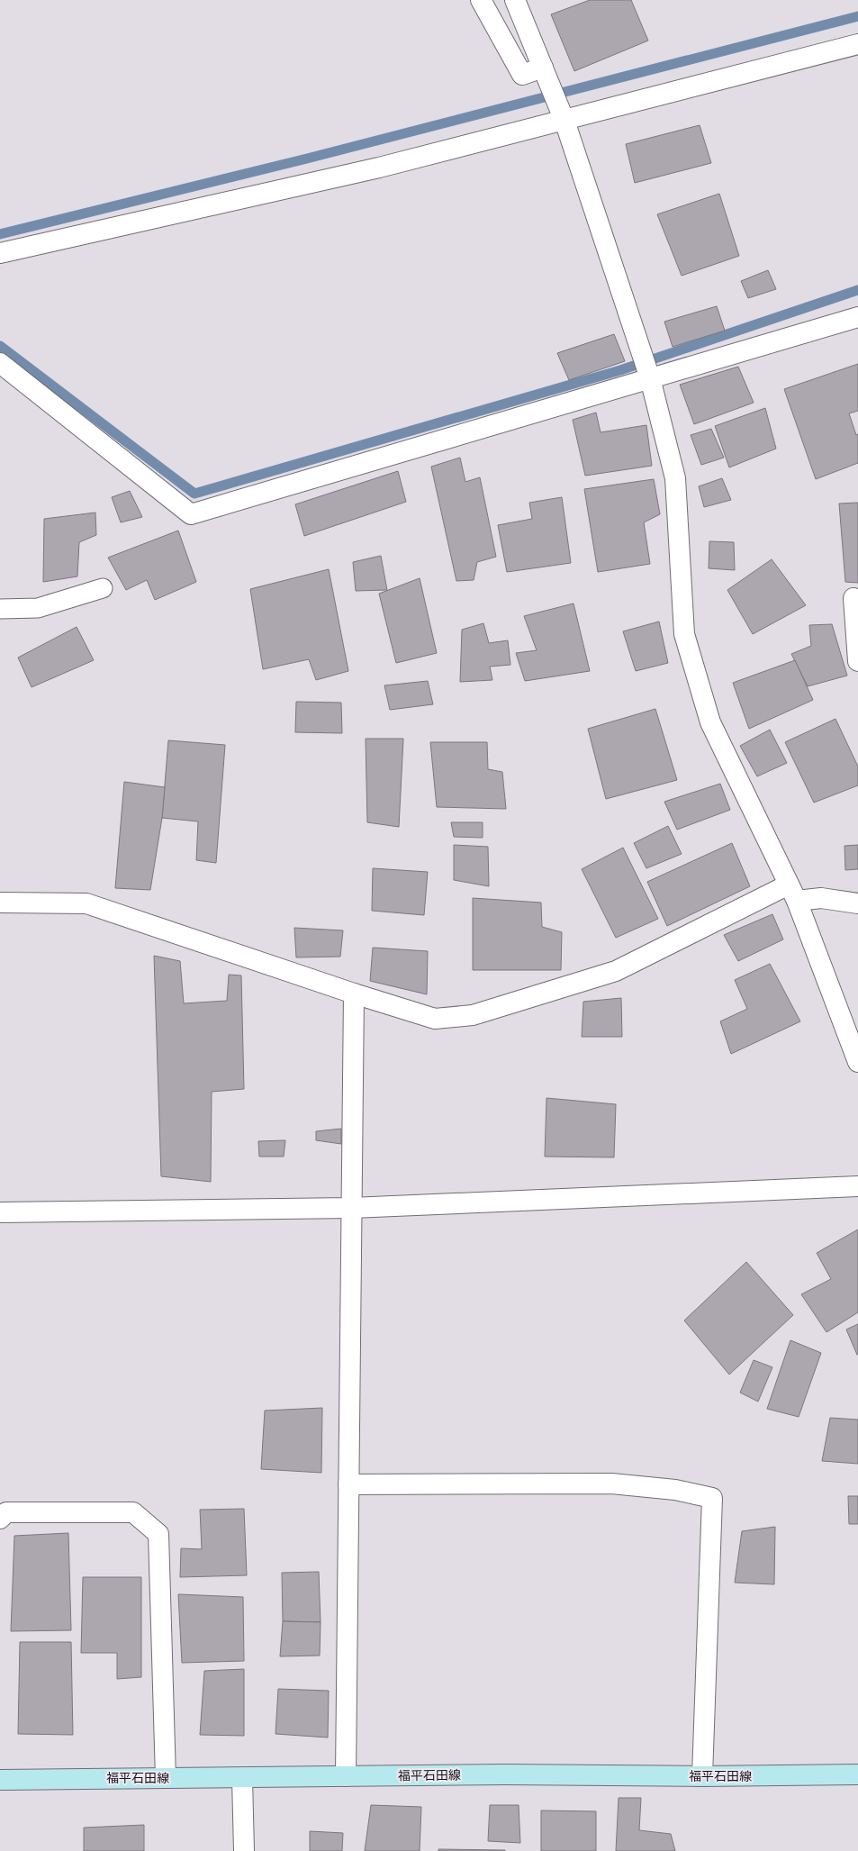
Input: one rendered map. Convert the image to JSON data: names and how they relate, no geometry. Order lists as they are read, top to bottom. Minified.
{"streets":{"main road":["福平石田線"]}}
